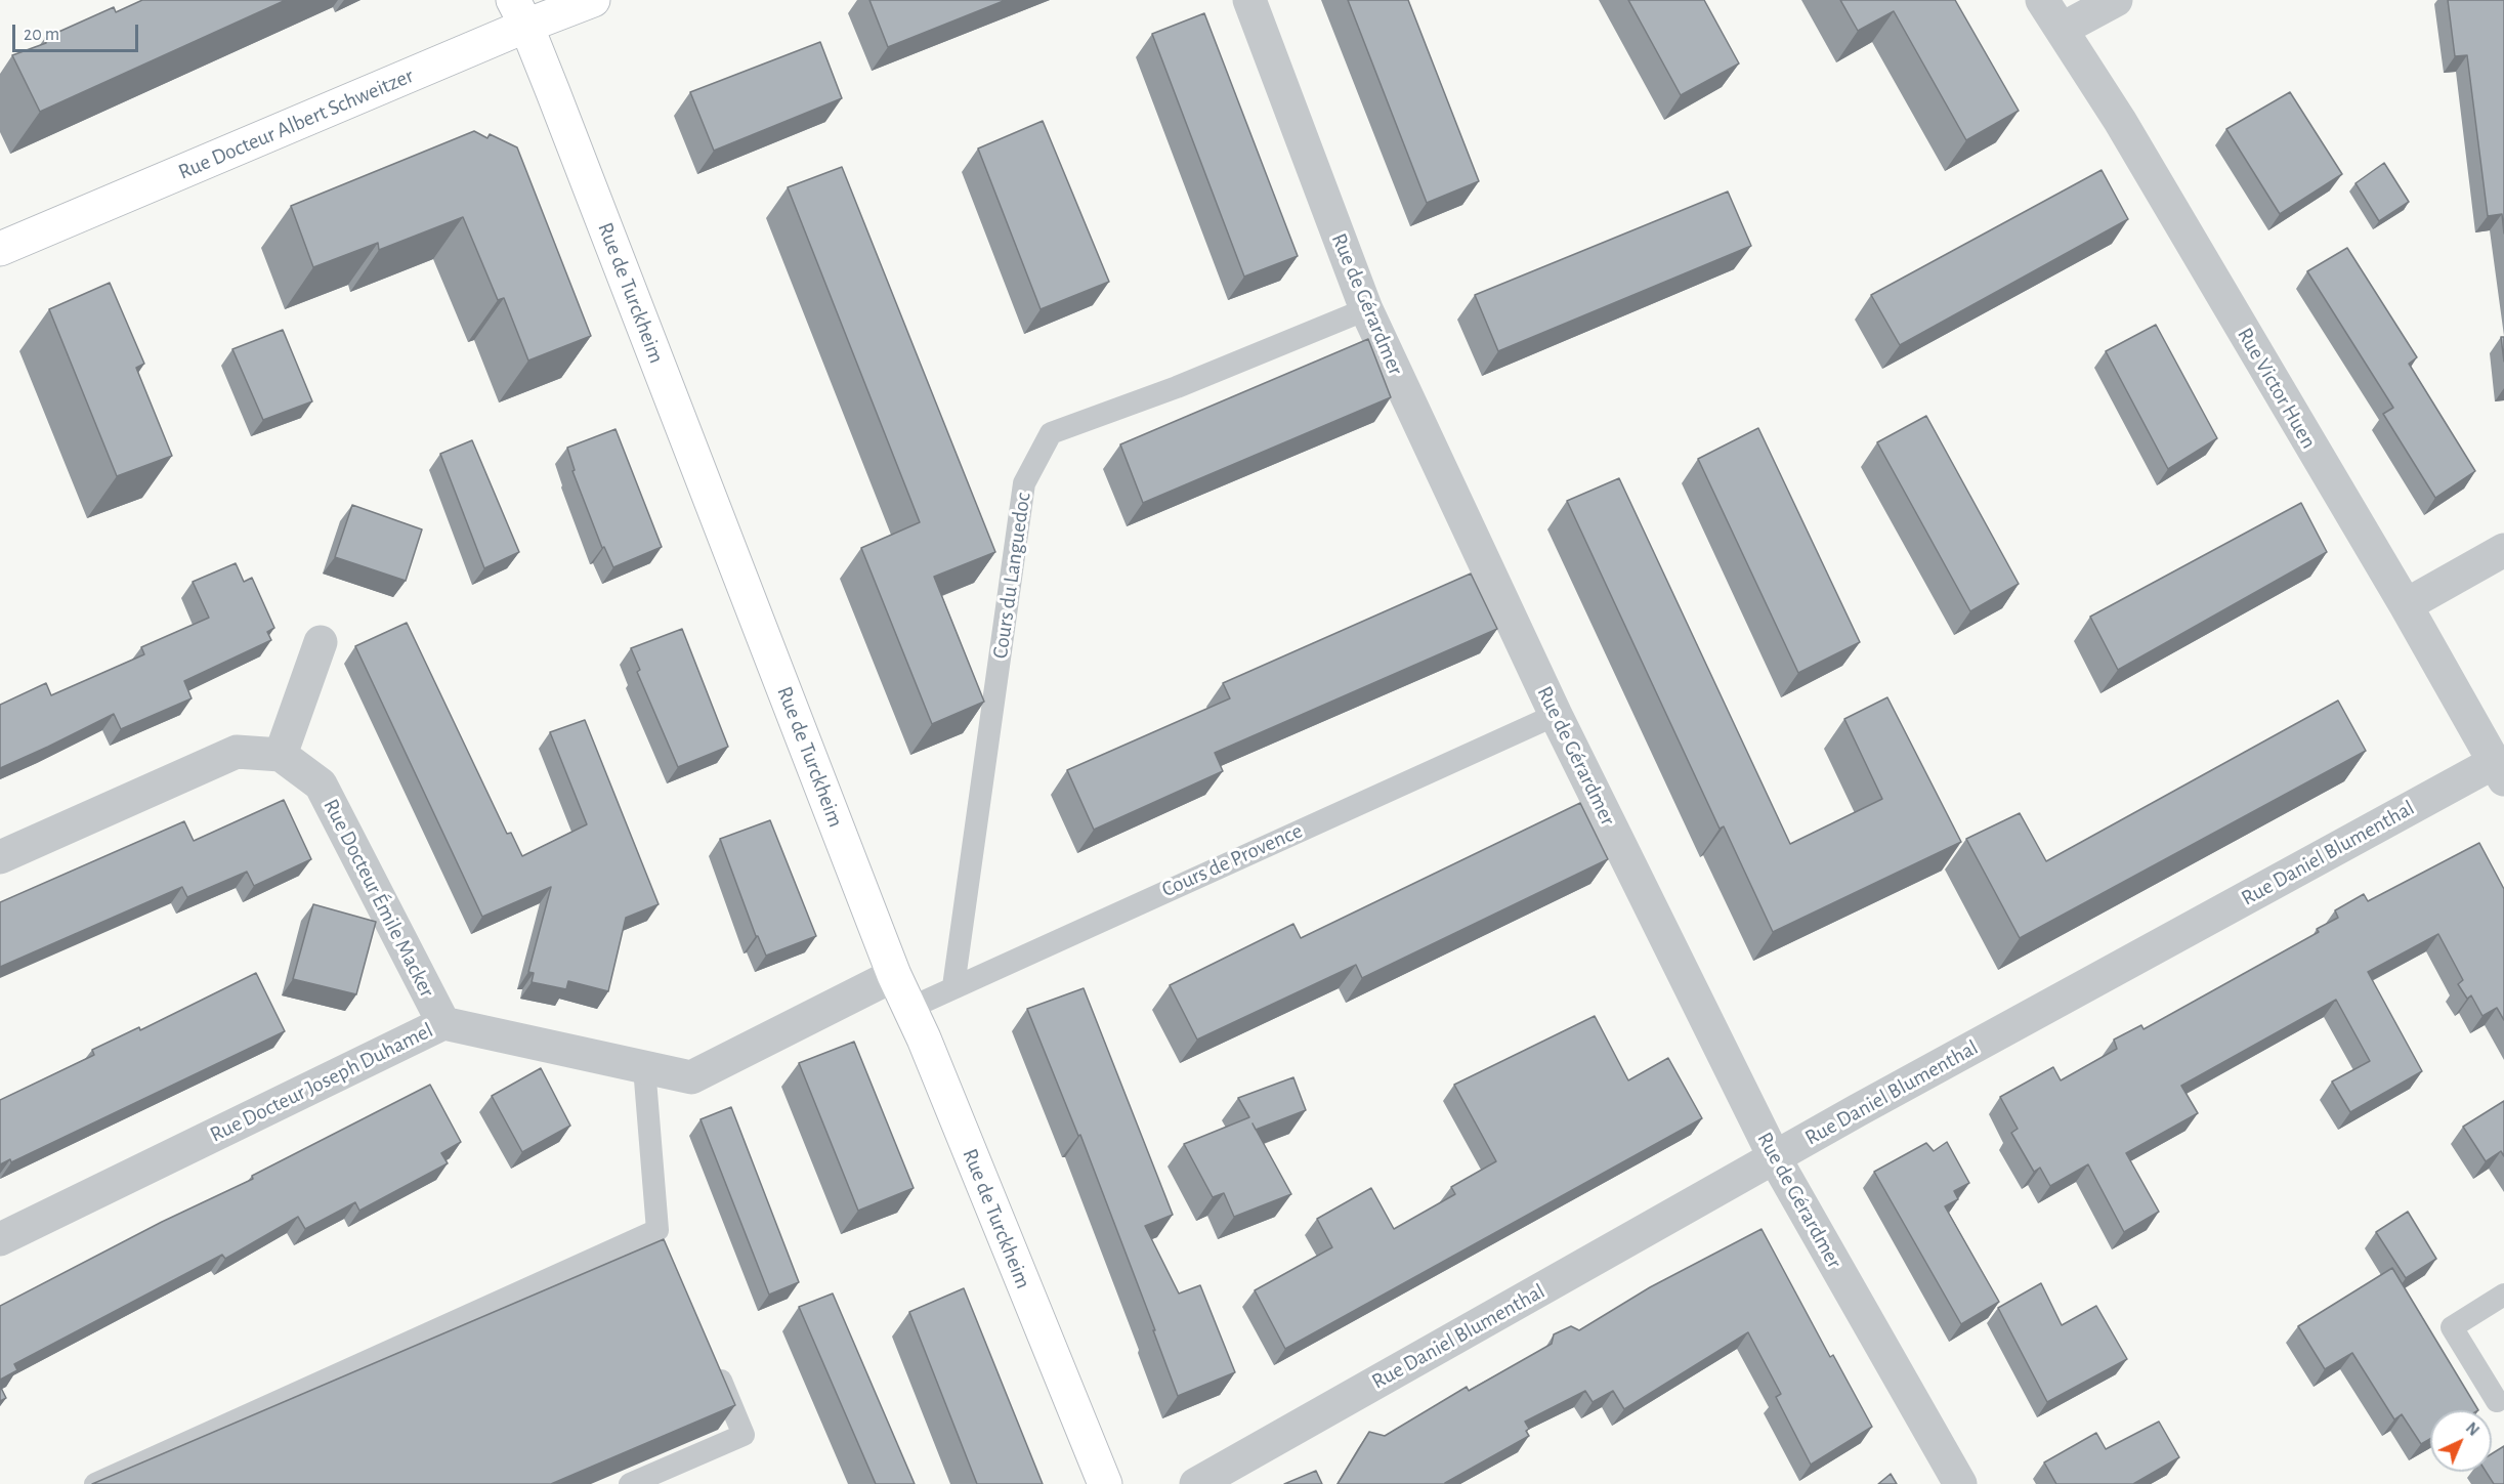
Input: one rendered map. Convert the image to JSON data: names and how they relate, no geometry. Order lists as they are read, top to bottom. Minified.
{"streets":{"street":["Rue Docteur Albert Schweitzer","Rue de Turckheim","Rue de Gérardmer","Rue Victor Huen","Rue Daniel Blumenthal","Rue Docteur Émile Macker","Rue Docteur Joseph Duhamel"],"lane":["Cours du Languedoc","Cours de Provence"]},"crossings":[["Rue Docteur Albert Schweitzer","Rue de Turckheim"],["Rue de Turckheim","Cours de Provence"],["Rue de Turckheim","Rue Docteur Joseph Duhamel"],["Rue de Gérardmer","Cours du Languedoc"],["Rue de Gérardmer","Rue Daniel Blumenthal"],["Rue de Gérardmer","Cours de Provence"],["Rue Victor Huen","Rue Daniel Blumenthal"],["Cours du Languedoc","Cours de Provence"],["Rue Docteur Émile Macker","Rue Docteur Joseph Duhamel"]],"scale_bar":"20 m","north":"top right"}
